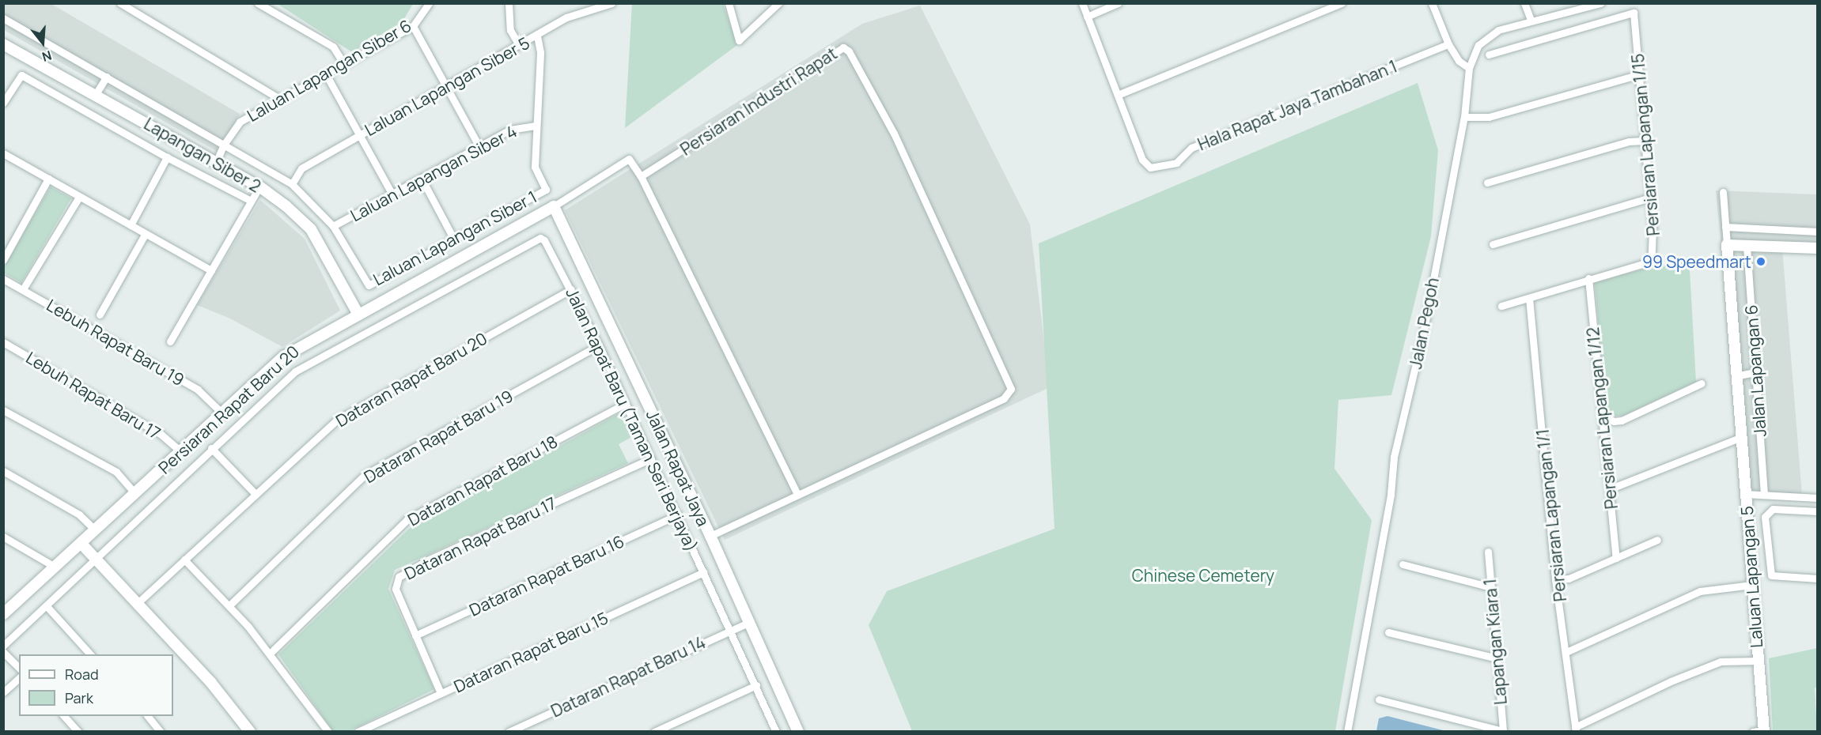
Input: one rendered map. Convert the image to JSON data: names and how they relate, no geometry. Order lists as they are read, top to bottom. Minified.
{"streets":{"street":["Laluan Lapangan Siber 6","Laluan Lapangan Siber 5","Persiaran Industri Rapat","Hala Rapat Jaya Tambahan 1","Persiaran Lapangan 1/15","Lapangan Siber 2","Laluan Lapangan Siber 4","Laluan Lapangan Siber 1","Jalan Pegoh","Lebuh Rapat Baru 19","Jalan Lapangan 6","Dataran Rapat Baru 20","Lebuh Rapat Baru 17","Persiaran Rapat Baru 20","Persiaran Lapangan 1/12","Jalan Rapat Baru (Taman Seri Berjaya)","Dataran Rapat Baru 19","Jalan Rapat Jaya","Dataran Rapat Baru 18","Persiaran Lapangan 1/1","Dataran Rapat Baru 17","Dataran Rapat Baru 16","Laluan Lapangan 5","Lapangan Kiara 1","Dataran Rapat Baru 15","Dataran Rapat Baru 14"]},"crossings":[["Laluan Lapangan Siber 6","Lapangan Siber 2"],["Laluan Lapangan Siber 6","Laluan Lapangan Siber 1"],["Laluan Lapangan Siber 5","Laluan Lapangan Siber 1"],["Persiaran Industri Rapat","Persiaran Rapat Baru 20"],["Persiaran Industri Rapat","Jalan Rapat Jaya"],["Persiaran Lapangan 1/15","Persiaran Lapangan 1/12"],["Persiaran Lapangan 1/15","Persiaran Lapangan 1/1"],["Lapangan Siber 2","Persiaran Rapat Baru 20"],["Laluan Lapangan Siber 4","Laluan Lapangan Siber 1"],["Lebuh Rapat Baru 19","Persiaran Rapat Baru 20"],["Jalan Lapangan 6","Laluan Lapangan 5"],["Dataran Rapat Baru 20","Jalan Rapat Baru (Taman Seri Berjaya)"],["Lebuh Rapat Baru 17","Persiaran Rapat Baru 20"],["Persiaran Rapat Baru 20","Jalan Rapat Jaya"],["Jalan Rapat Baru (Taman Seri Berjaya)","Dataran Rapat Baru 19"],["Jalan Rapat Baru (Taman Seri Berjaya)","Dataran Rapat Baru 18"],["Jalan Rapat Baru (Taman Seri Berjaya)","Dataran Rapat Baru 17"],["Jalan Rapat Baru (Taman Seri Berjaya)","Dataran Rapat Baru 16"],["Jalan Rapat Baru (Taman Seri Berjaya)","Dataran Rapat Baru 15"],["Jalan Rapat Baru (Taman Seri Berjaya)","Dataran Rapat Baru 14"],["Jalan Rapat Jaya","Dataran Rapat Baru 14"],["Dataran Rapat Baru 17","Dataran Rapat Baru 16"],["Dataran Rapat Baru 17","Dataran Rapat Baru 15"]],"parks":["Chinese Cemetery"],"places":["99 Speedmart"],"legend":["Road","Park"],"north":"bottom"}
